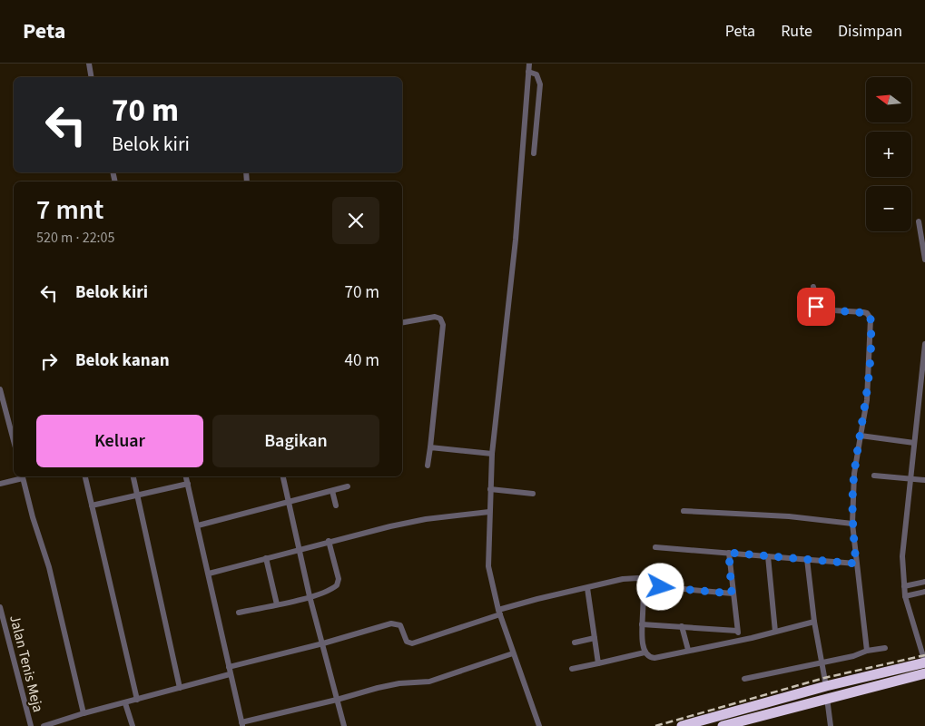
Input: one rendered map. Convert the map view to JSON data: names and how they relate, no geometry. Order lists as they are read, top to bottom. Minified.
{"streets":{"street":["Jalan Tenis Meja"]},"north":"left","page":{"header":"Peta","nav":["Peta","Rute","Disimpan"],"map_buttons":["+","−"],"turn":["70 m","Belok kiri"],"heading":["7 mnt","520 m · 22:05"],"list":[{"name":"Belok kiri","value":"70 m"},{"name":"Belok kanan","value":"40 m"}],"buttons":["Keluar","Bagikan"]}}
